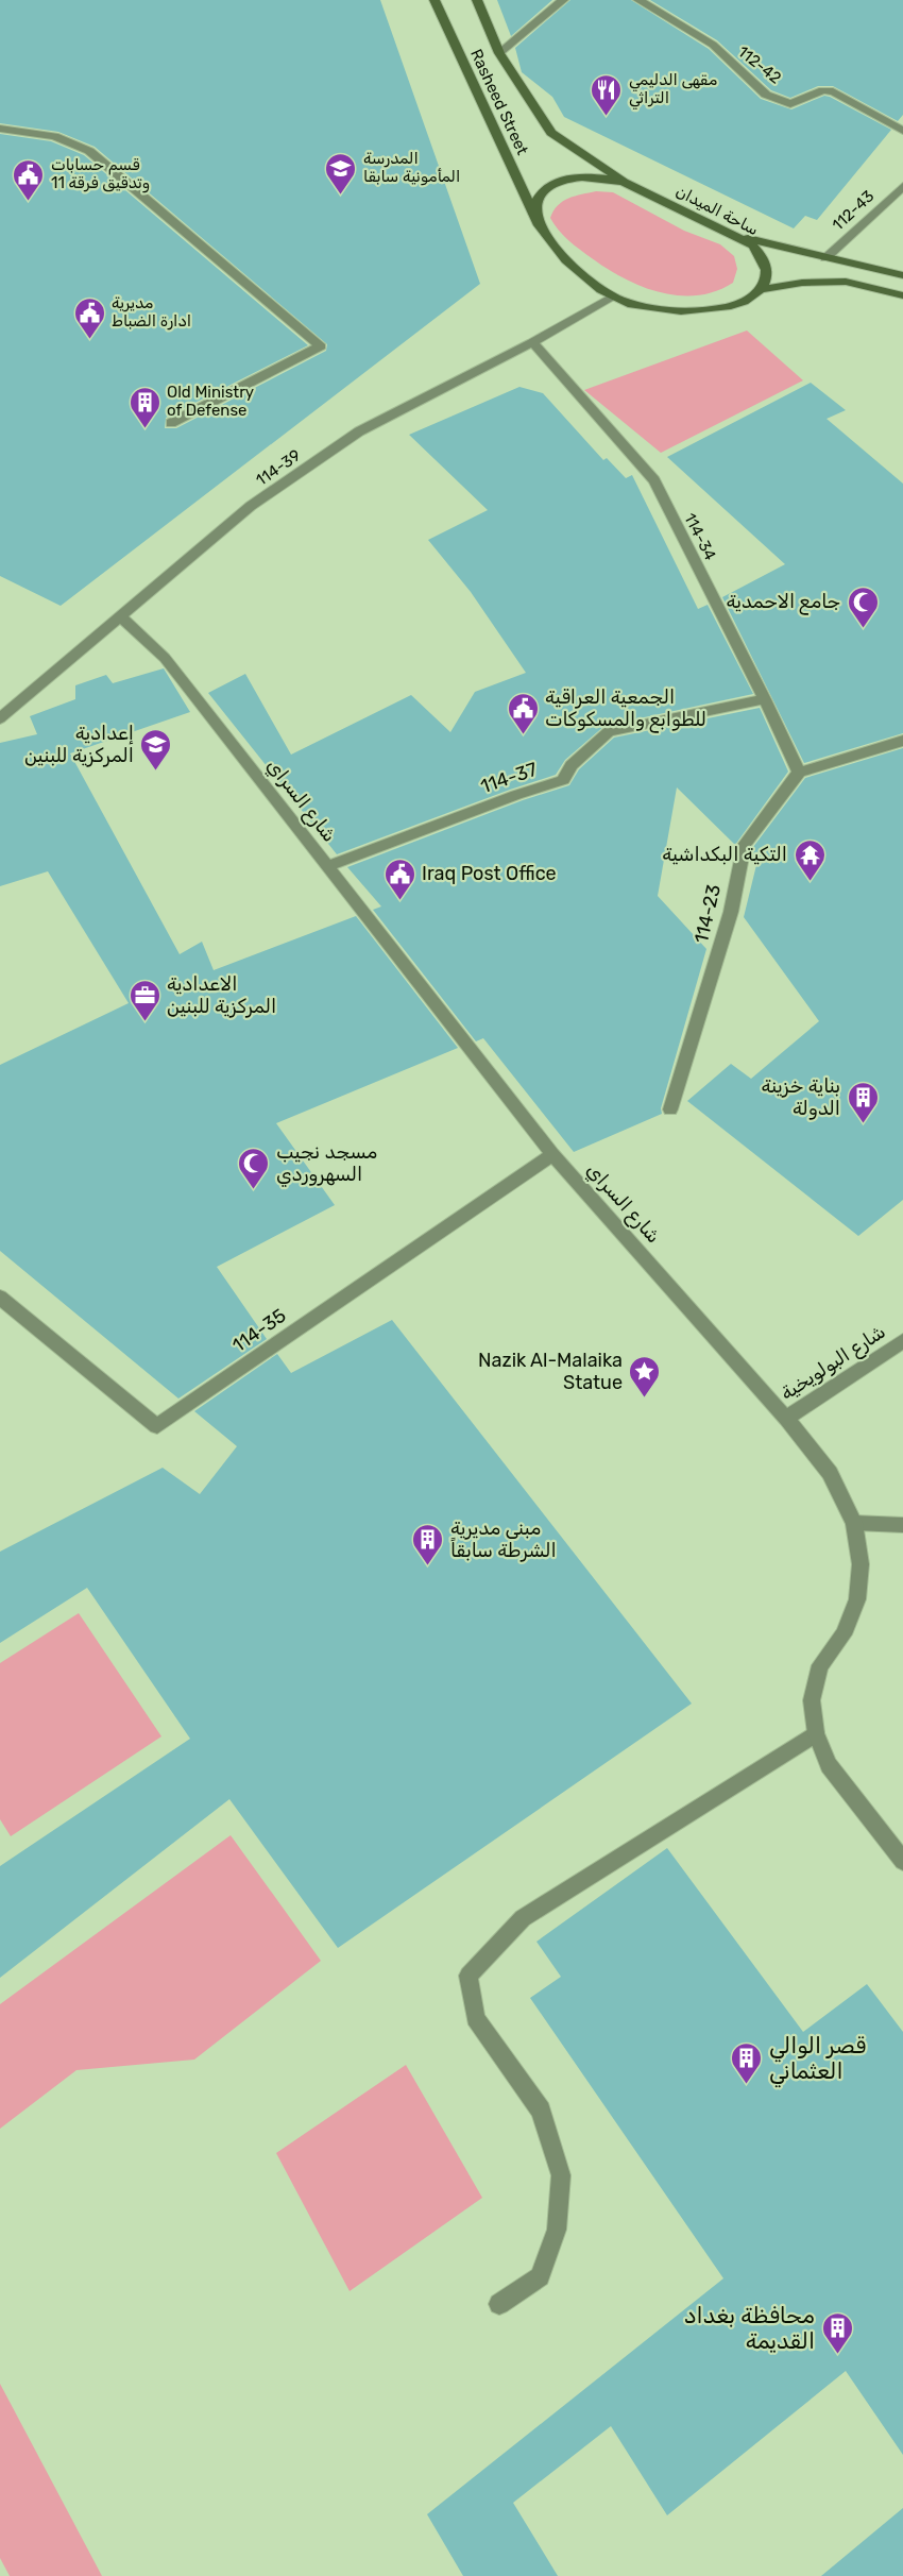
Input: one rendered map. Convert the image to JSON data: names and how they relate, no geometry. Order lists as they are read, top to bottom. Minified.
{"streets":{"main road":["Rasheed Street","ساحة الميدان"],"street":["112-42","112-43","114-39","114-34","114-37","شارع السراي","114-23","114-35","شارع البولويخية"]},"crossings":[["Rasheed Street","ساحة الميدان"],["114-39","114-34"],["114-39","شارع السراي"],["114-34","114-37"],["114-34","114-23"],["114-37","شارع السراي"],["شارع السراي","114-35"],["شارع السراي","شارع البولويخية"]],"places":{"restaurant":["مقهى الدليمي التراثي"],"school or university":["المدرسة المأمونية سابقا","إعدادية المركزية للبنين"],"public building":["قسم حسابات وتدقيق فرقة 11","مديرية ادارة الضباط","الجمعية العراقية للطوابع والمسكوكات","Iraq Post Office"],"building":["Old Ministry of Defense","بناية خزينة الدولة","مبنى مديرية الشرطة سابقاً","قصر الوالي العثماني","محافظة بغداد القديمة"],"mosque":["جامع الاحمدية","مسجد نجيب السهروردي"],"temple":["التكية البكداشية"],"office":["الاعدادية المركزية للبنين"],"place":["Nazik Al-Malaika Statue"]}}
